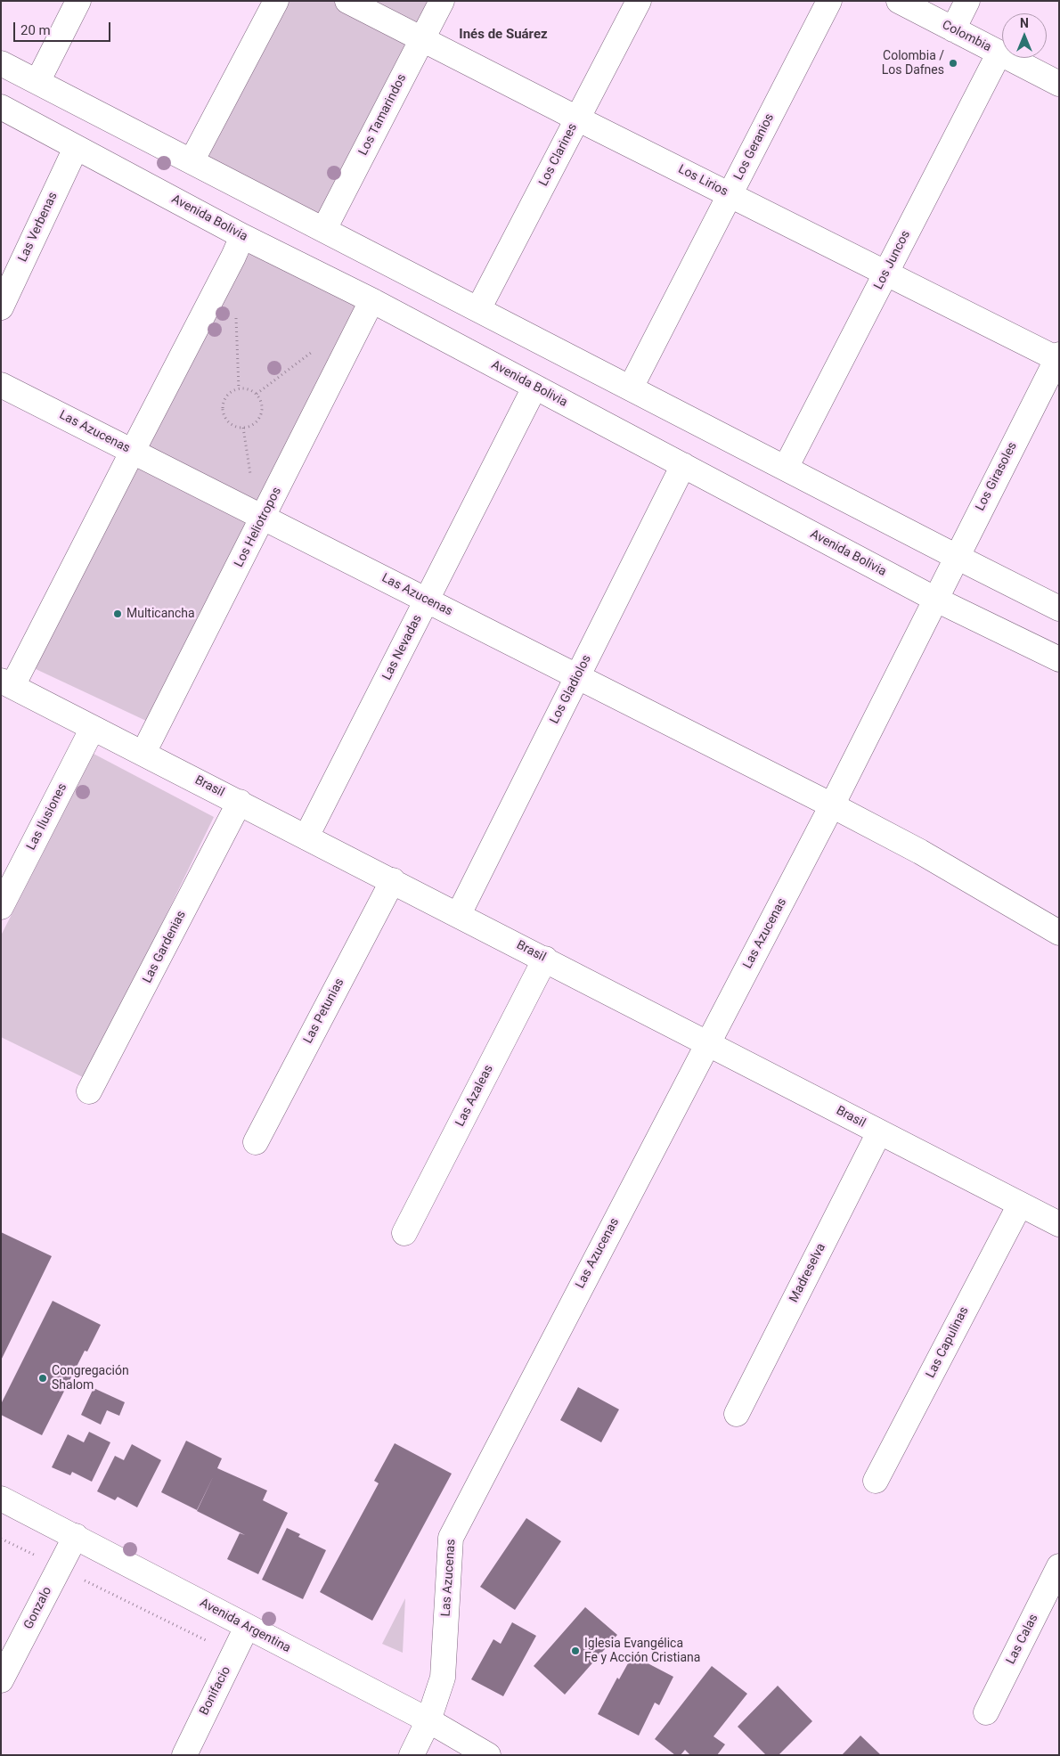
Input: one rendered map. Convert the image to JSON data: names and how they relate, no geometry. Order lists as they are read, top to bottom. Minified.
{"streets":{"street":["Colombia","Los Tamarindos","Los Geranios","Los Clarines","Los Lirios","Avenida Bolivia","Las Verbenas","Los Juncos","Las Azucenas","Los Girasoles","Los Heliotropos","Las Nevadas","Los Gladiolos","Brasil","Las Ilusiones","Las Gardenias","Las Petunias","Las Azaleas","Madreselva","Las Capulinas","Gonzalo","Avenida Argentina","Las Calas","Bonifacio"]},"crossings":[["Colombia","Los Juncos"],["Los Tamarindos","Los Lirios"],["Los Geranios","Los Lirios"],["Los Clarines","Los Lirios"],["Los Lirios","Los Juncos"],["Los Lirios","Los Girasoles"],["Avenida Bolivia","Las Verbenas"],["Avenida Bolivia","Las Azucenas"],["Avenida Bolivia","Los Girasoles"],["Avenida Bolivia","Los Heliotropos"],["Avenida Bolivia","Las Nevadas"],["Avenida Bolivia","Los Gladiolos"],["Las Azucenas","Los Girasoles"],["Las Azucenas","Los Heliotropos"],["Las Azucenas","Las Nevadas"],["Las Azucenas","Los Gladiolos"],["Las Azucenas","Brasil"],["Las Azucenas","Avenida Argentina"],["Los Heliotropos","Brasil"],["Las Nevadas","Brasil"],["Los Gladiolos","Brasil"],["Brasil","Las Ilusiones"],["Brasil","Las Gardenias"],["Brasil","Las Petunias"],["Brasil","Las Azaleas"],["Brasil","Madreselva"],["Brasil","Las Capulinas"],["Gonzalo","Avenida Argentina"],["Avenida Argentina","Bonifacio"]],"districts":["Inés de Suárez"],"places":["Colombia / Los Dafnes","Multicancha","Congregación Shalom","Iglesia Evangélica Fe y Acción Cristiana"],"scale_bar":"20 m","north":"top"}
